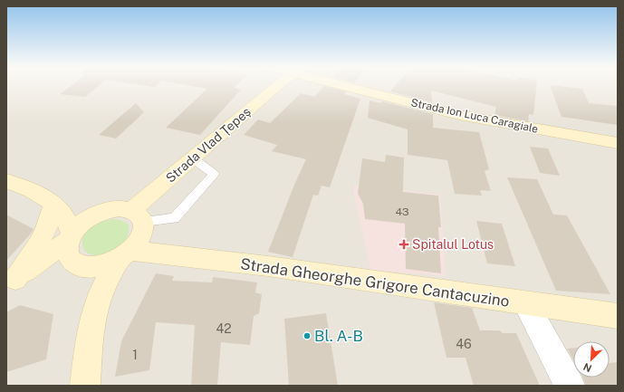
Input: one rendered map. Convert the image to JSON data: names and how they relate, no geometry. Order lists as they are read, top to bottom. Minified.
{"streets":{"main road":["Strada Ion Luca Caragiale","Strada Vlad Țepeș","Strada Gheorghe Grigore Cantacuzino"]},"crossings":[["Strada Vlad Țepeș","Strada Gheorghe Grigore Cantacuzino"]],"places":{"health":["Spitalul Lotus"],"other":["Bl. A-B"]},"house_numbers":["43","42","46","1"],"north":"bottom left"}
